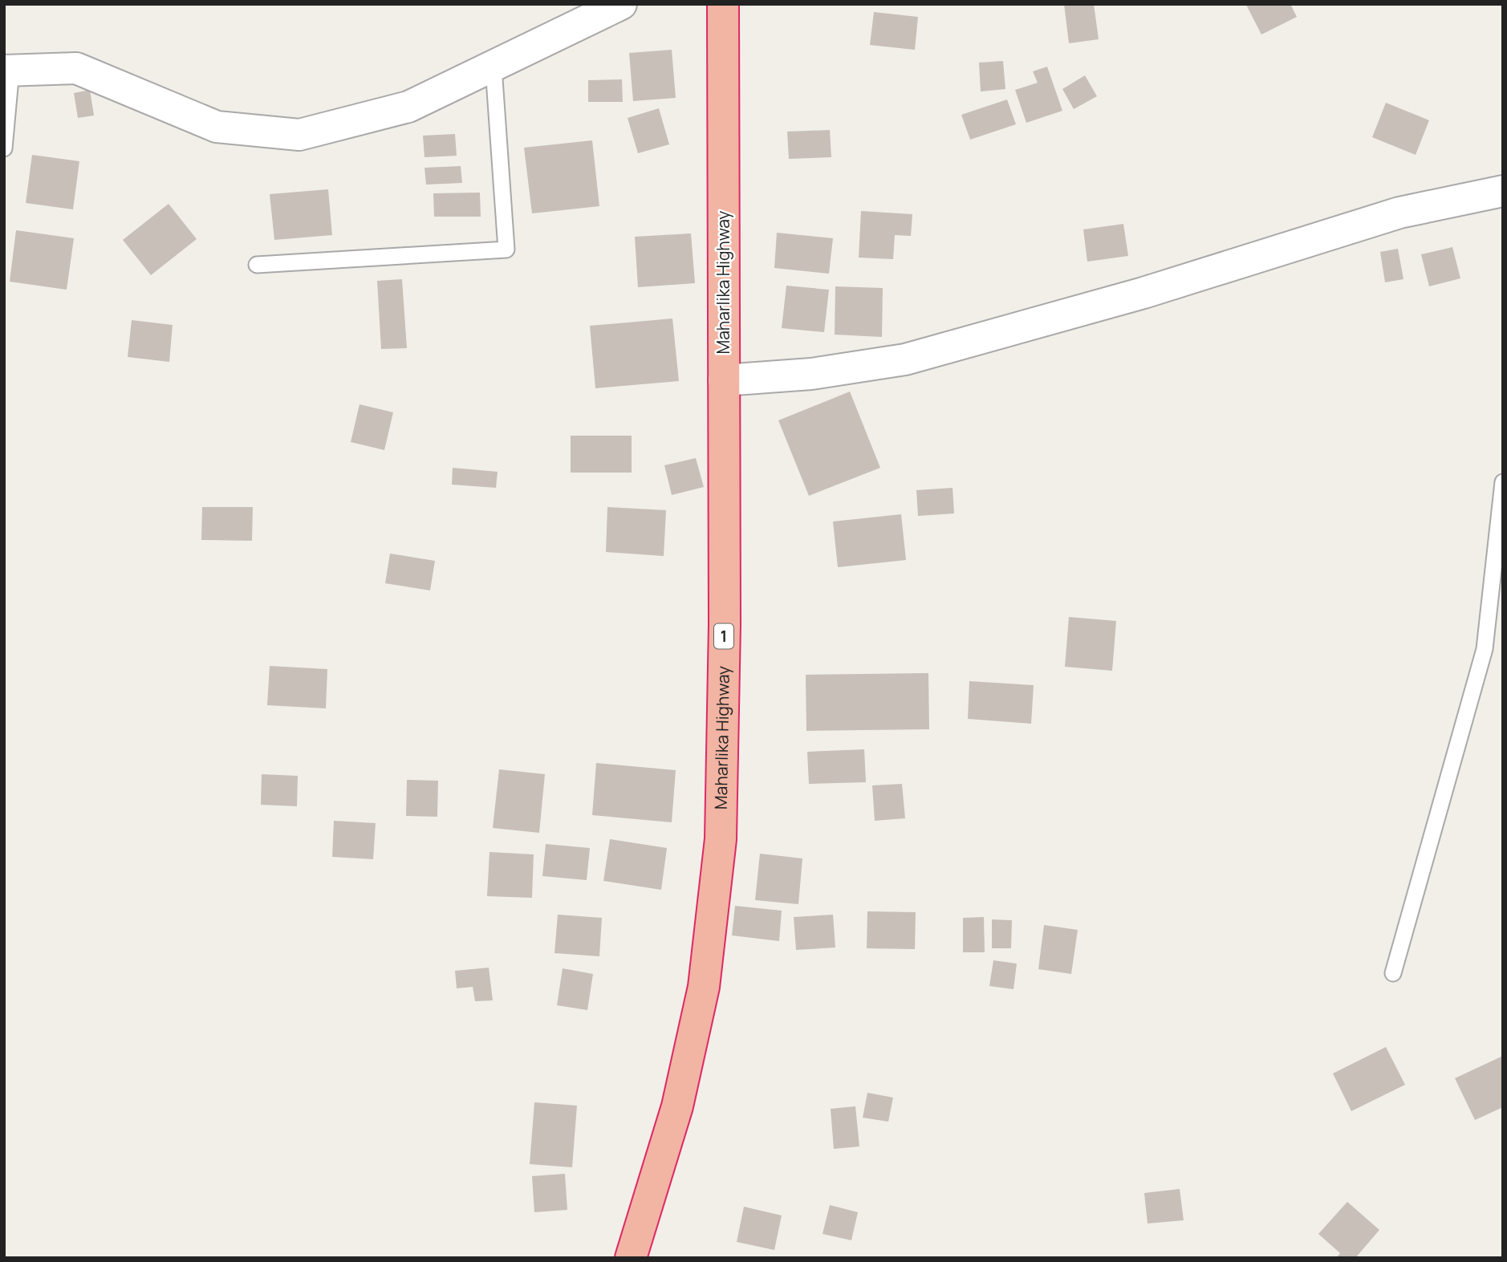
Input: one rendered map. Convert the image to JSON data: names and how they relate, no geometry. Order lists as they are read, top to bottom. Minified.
{"streets":{"highway":["Maharlika Highway","1"]}}
